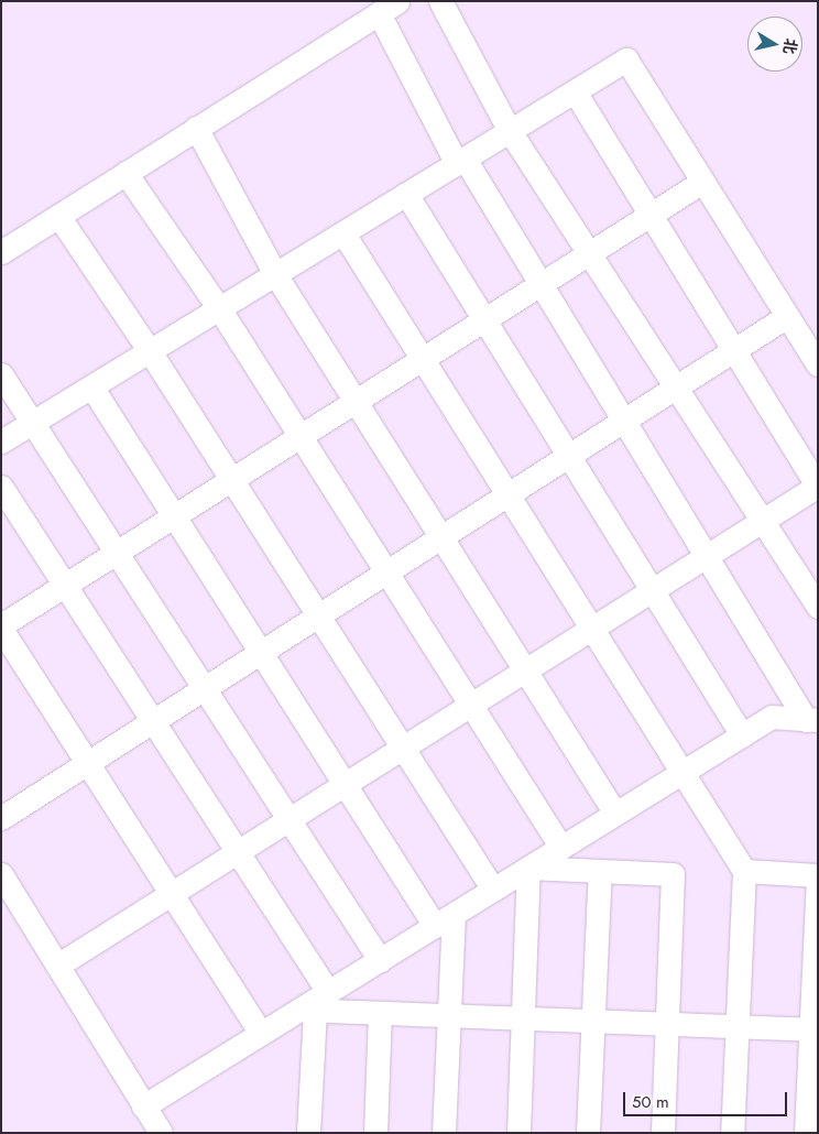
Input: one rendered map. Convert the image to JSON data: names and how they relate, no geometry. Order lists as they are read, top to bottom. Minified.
{"scale_bar":"50 m","north":"right"}
